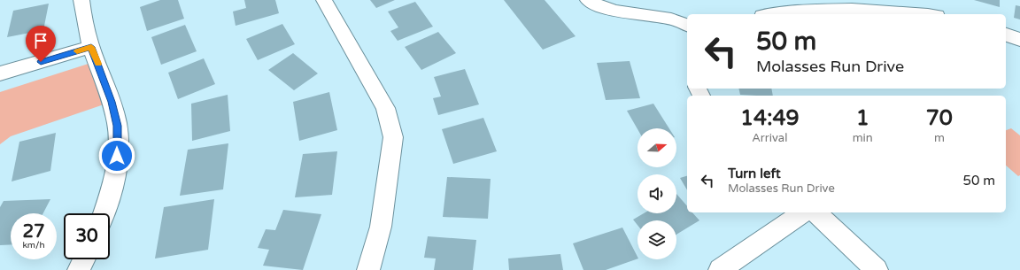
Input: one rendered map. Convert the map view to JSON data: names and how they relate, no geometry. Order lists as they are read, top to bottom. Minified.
{"north":"right","page":{"turn":["50 m","Molasses Run Drive"],"eta":["14:49","Arrival","1","min","70","m"],"list":[{"name":"Turn left","note":"Molasses Run Drive","value":"50 m"}],"speed":"27 km/h","limit":"30"}}
